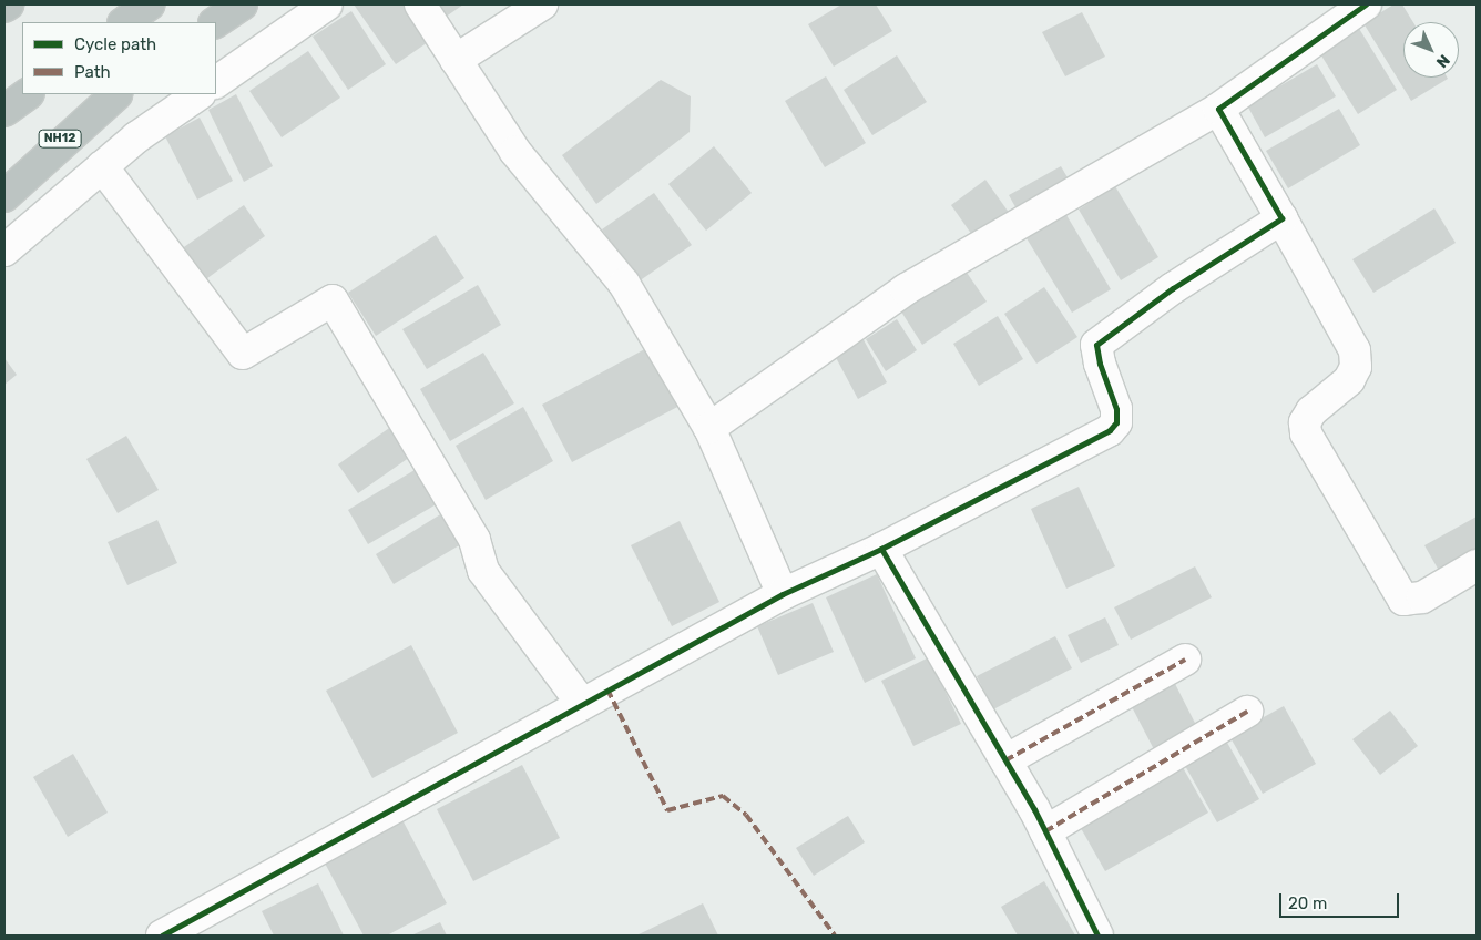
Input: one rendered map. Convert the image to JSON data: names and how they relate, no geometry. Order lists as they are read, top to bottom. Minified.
{"streets":{"highway":["NH12"]},"legend":["Cycle path","Path"],"scale_bar":"20 m","north":"bottom right"}
